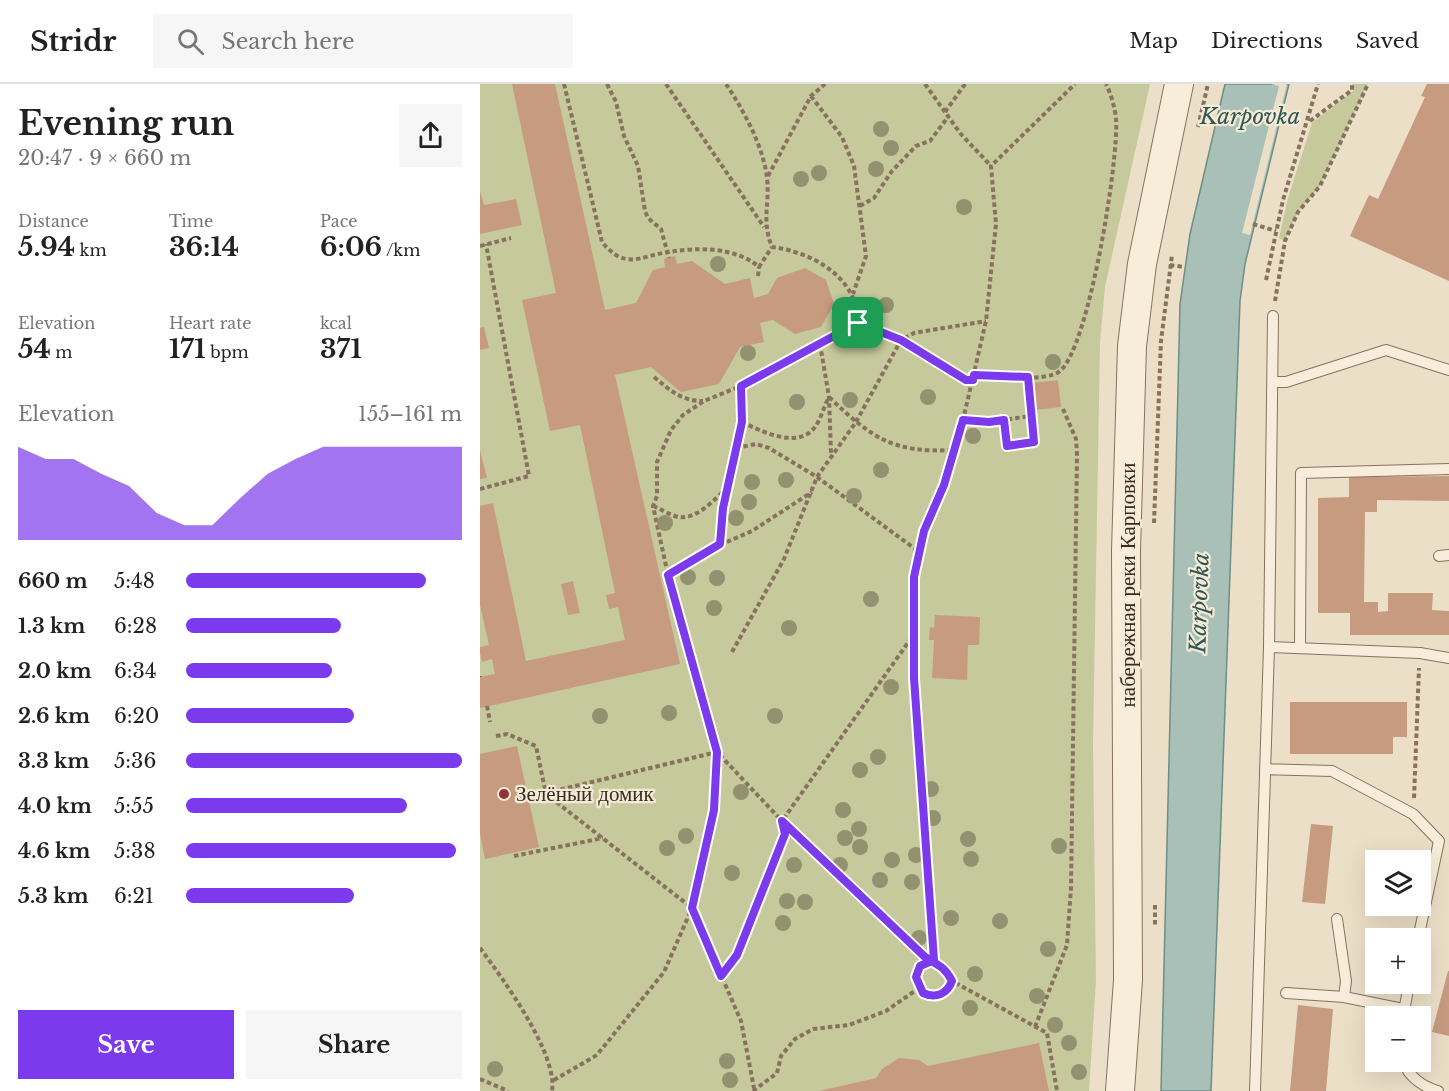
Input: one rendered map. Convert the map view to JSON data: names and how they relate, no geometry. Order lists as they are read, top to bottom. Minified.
{"streets":{"street":["набережная реки Карповки"]},"water":["Karpovka"],"places":["Зелёный домик"],"page":{"header":"Stridr","search":"Search here","nav":["Map","Directions","Saved"],"heading":["Evening run","20:47 · 9 × 660 m"],"stats":[["Distance","5.94 km"],["Time","36:14"],["Pace","6:06 /km"],["Elevation","54 m"],["Heart rate","171 bpm"],["kcal","371"]],"chart":["Elevation","155–161 m"],"list":[{"name":"660 m","note":"5:48"},{"name":"1.3 km","note":"6:28"},{"name":"2.0 km","note":"6:34"},{"name":"2.6 km","note":"6:20"},{"name":"3.3 km","note":"5:36"},{"name":"4.0 km","note":"5:55"},{"name":"4.6 km","note":"5:38"},{"name":"5.3 km","note":"6:21"}],"map_buttons":["+","−"],"buttons":["Save","Share"]}}
